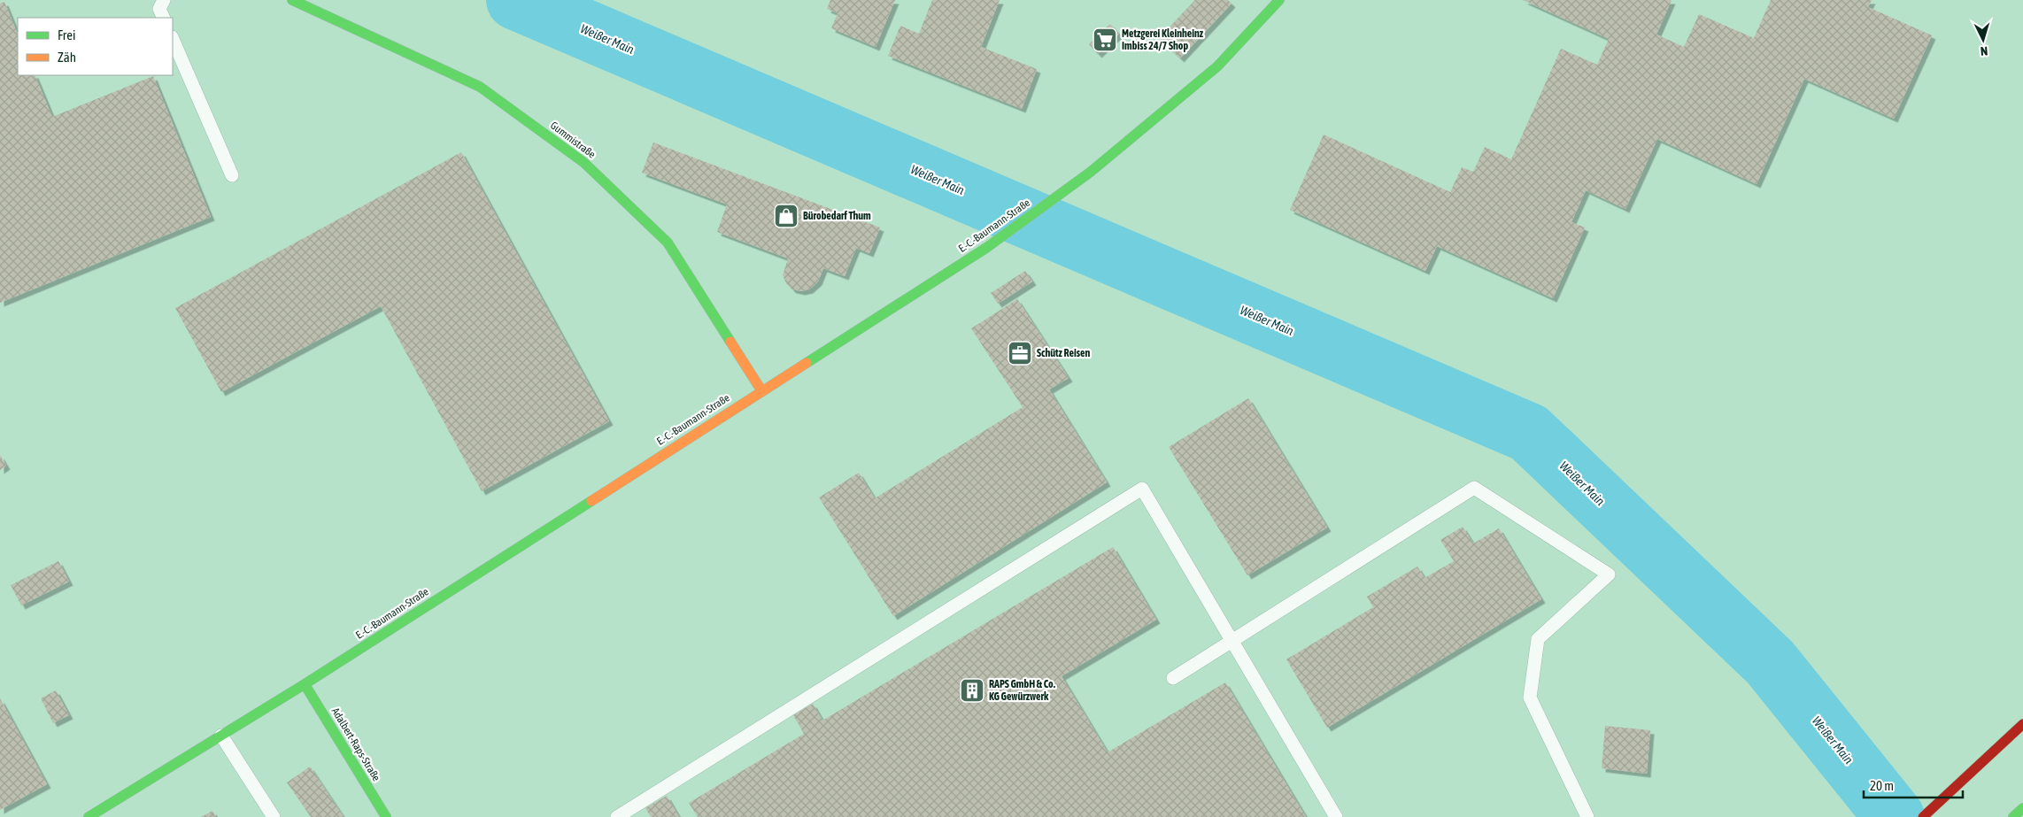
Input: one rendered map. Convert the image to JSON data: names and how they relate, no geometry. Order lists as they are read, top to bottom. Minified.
{"streets":{"main road":["Gummistraße","E.-C.-Baumann-Straße","Adalbert-Raps-Straße"]},"crossings":[["Gummistraße","E.-C.-Baumann-Straße"],["E.-C.-Baumann-Straße","Adalbert-Raps-Straße"]],"water":["Weißer Main"],"places":{"supermarket":["Metzgerei Kleinheinz Imbiss 24/7 Shop"],"shop":["Bürobedarf Thum"],"office":["Schütz Reisen"],"building":["RAPS GmbH & Co. KG Gewürzwerk"]},"legend":["Frei","Zäh"],"scale_bar":"20 m","north":"bottom"}
